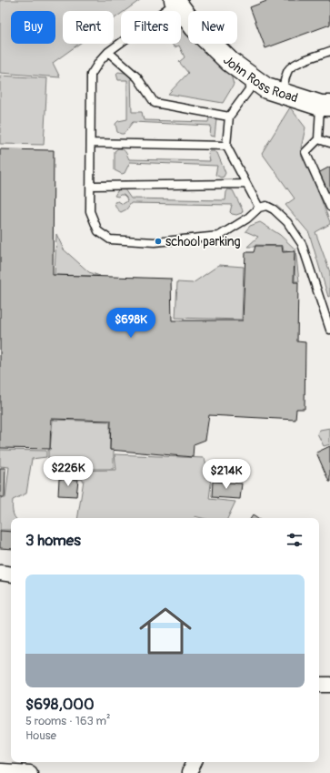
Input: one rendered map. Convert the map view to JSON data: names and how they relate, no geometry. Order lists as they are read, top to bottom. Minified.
{"streets":{"street":["John Ross Road"]},"places":["school parking"],"page":{"chip":["Buy","Rent","Filters","New"],"price":["$698K","$226K","$214K"],"heading":"3 homes","list":[{"name":"$698,000","note":"5 rooms · 163 m² · House"}]}}
